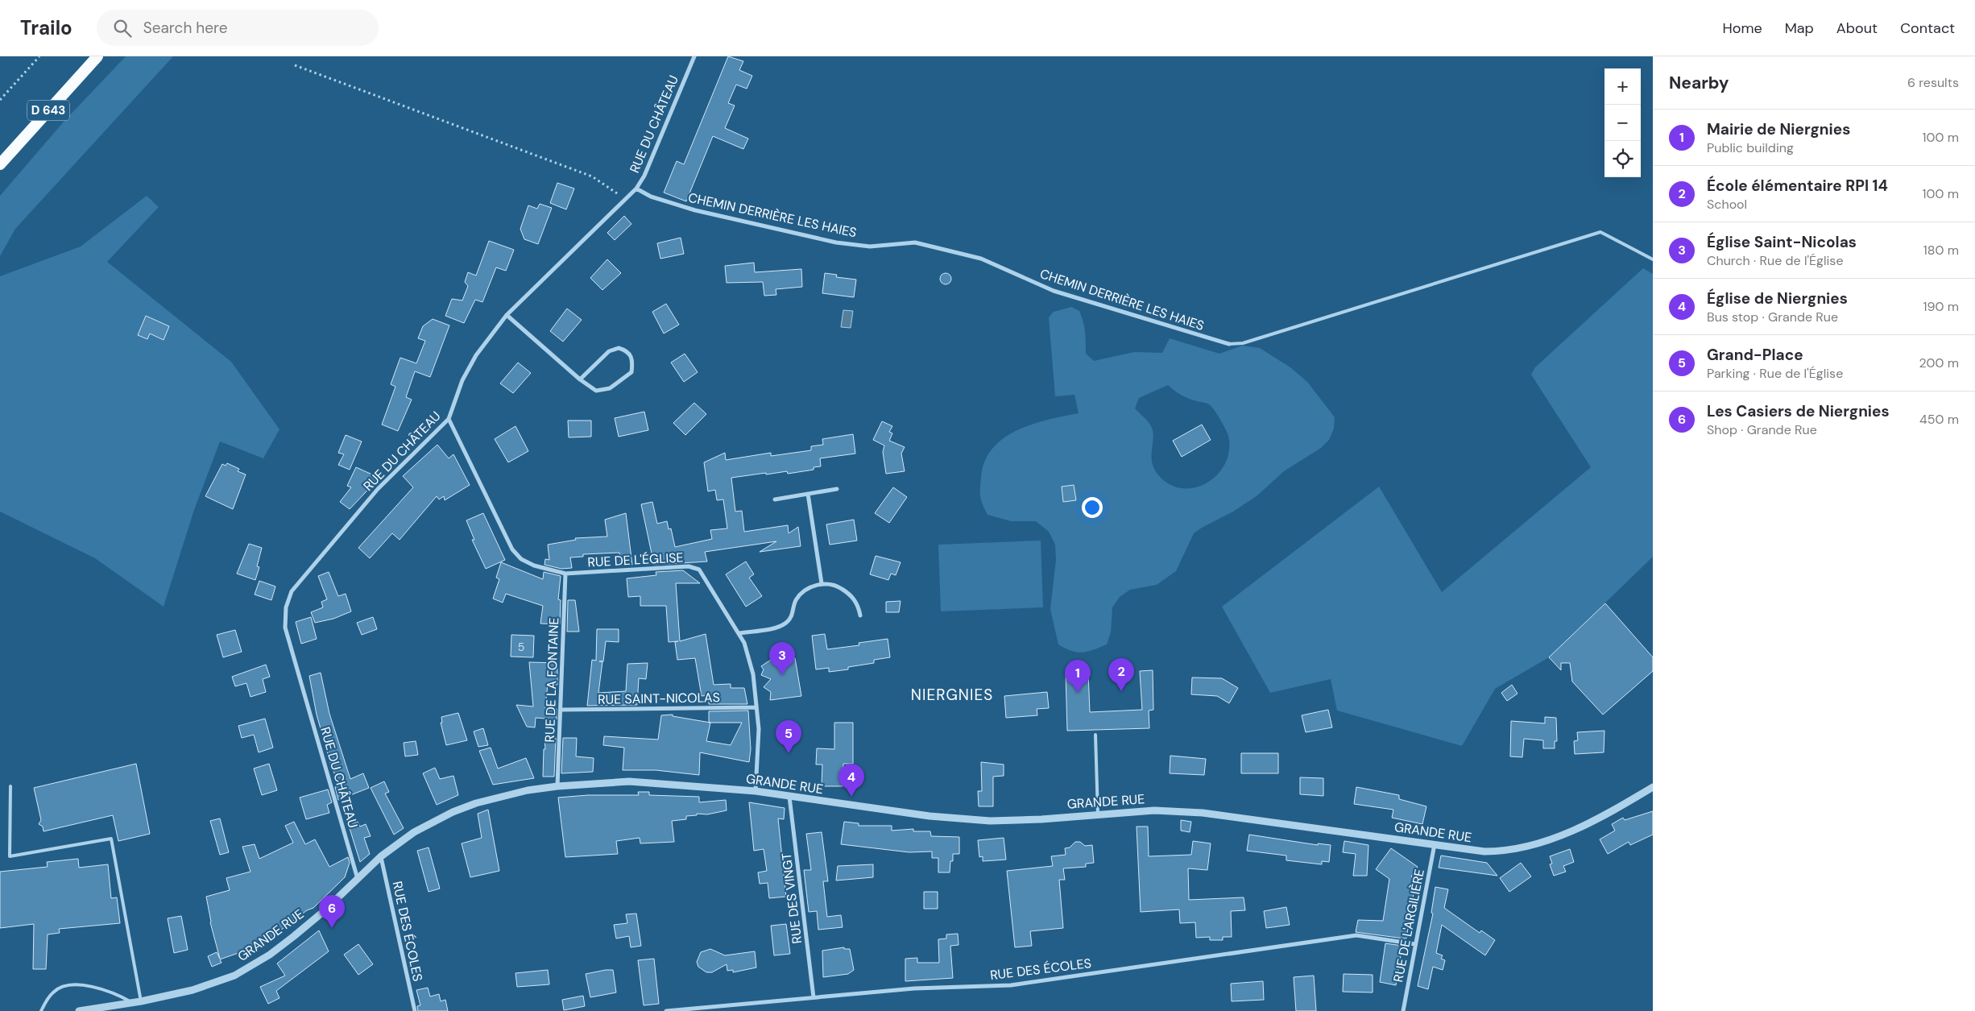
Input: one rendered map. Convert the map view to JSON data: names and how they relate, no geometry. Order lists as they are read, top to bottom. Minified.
{"streets":{"highway":["D 643"],"street":["RUE DU CHÂTEAU","CHEMIN DERRIÈRE LES HAIES","RUE DE L'ÉGLISE","RUE DE LA FONTAINE","RUE SAINT-NICOLAS","GRANDE RUE","RUE DES VINGT","RUE DE L'ARGILIÈRE","RUE DES ÉCOLES"]},"crossings":[["RUE DU CHÂTEAU","CHEMIN DERRIÈRE LES HAIES"],["RUE DU CHÂTEAU","RUE DE L'ÉGLISE"],["RUE DU CHÂTEAU","GRANDE RUE"],["RUE DE L'ÉGLISE","RUE DE LA FONTAINE"],["RUE DE L'ÉGLISE","RUE SAINT-NICOLAS"],["RUE DE L'ÉGLISE","GRANDE RUE"],["RUE DE LA FONTAINE","RUE SAINT-NICOLAS"],["RUE DE LA FONTAINE","GRANDE RUE"],["GRANDE RUE","RUE DES VINGT"],["GRANDE RUE","RUE DE L'ARGILIÈRE"],["GRANDE RUE","RUE DES ÉCOLES"],["RUE DES VINGT","RUE DES ÉCOLES"],["RUE DE L'ARGILIÈRE","RUE DES ÉCOLES"]],"districts":["NIERGNIES"],"house_numbers":["5"],"page":{"header":"Trailo","search":"Search here","nav":["Home","Map","About","Contact"],"heading":["Nearby","6 results"],"map_buttons":["+","−"],"list":[{"mark":"1","name":"Mairie de Niergnies","note":"Public building","value":"100 m"},{"mark":"2","name":"École élémentaire RPI 14","note":"School","value":"100 m"},{"mark":"3","name":"Église Saint-Nicolas","note":"Church · Rue de l'Église","value":"180 m"},{"mark":"4","name":"Église de Niergnies","note":"Bus stop · Grande Rue","value":"190 m"},{"mark":"5","name":"Grand-Place","note":"Parking · Rue de l'Église","value":"200 m"},{"mark":"6","name":"Les Casiers de Niergnies","note":"Shop · Grande Rue","value":"450 m"}],"pins":["3","2","1","5","4","6"]}}
